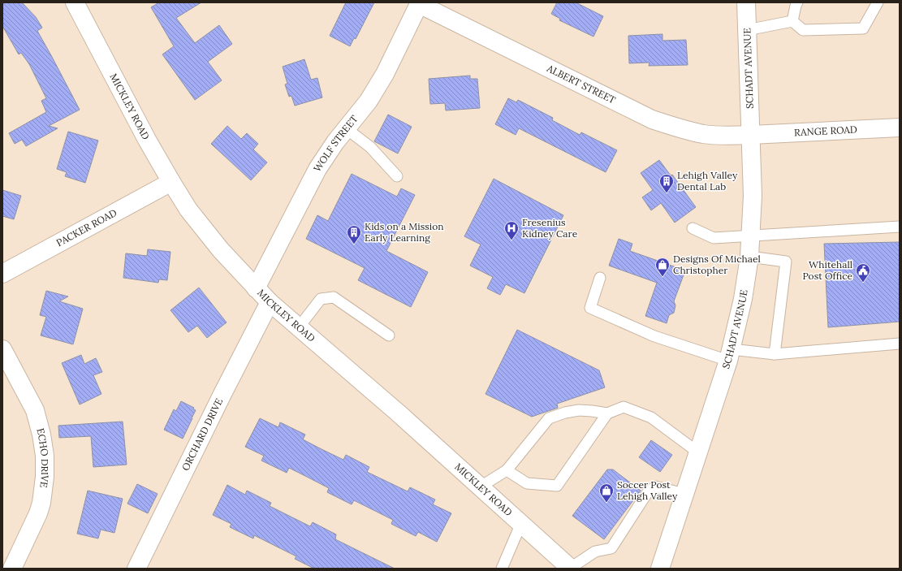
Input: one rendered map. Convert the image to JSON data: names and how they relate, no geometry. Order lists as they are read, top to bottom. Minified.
{"streets":{"street":["SCHADT AVENUE","ALBERT STREET","MICKLEY ROAD","RANGE ROAD","WOLF STREET","PACKER ROAD","ORCHARD DRIVE","ECHO DRIVE"]},"crossings":[["SCHADT AVENUE","ALBERT STREET"],["SCHADT AVENUE","RANGE ROAD"],["ALBERT STREET","RANGE ROAD"],["ALBERT STREET","WOLF STREET"],["MICKLEY ROAD","WOLF STREET"],["MICKLEY ROAD","PACKER ROAD"],["MICKLEY ROAD","ORCHARD DRIVE"]],"places":{"building":["Lehigh Valley Dental Lab","Kids on a Mission Early Learning"],"hospital":["Fresenius Kidney Care"],"shop":["Designs Of Michael Christopher","Soccer Post Lehigh Valley"],"public building":["Whitehall Post Office"]}}
